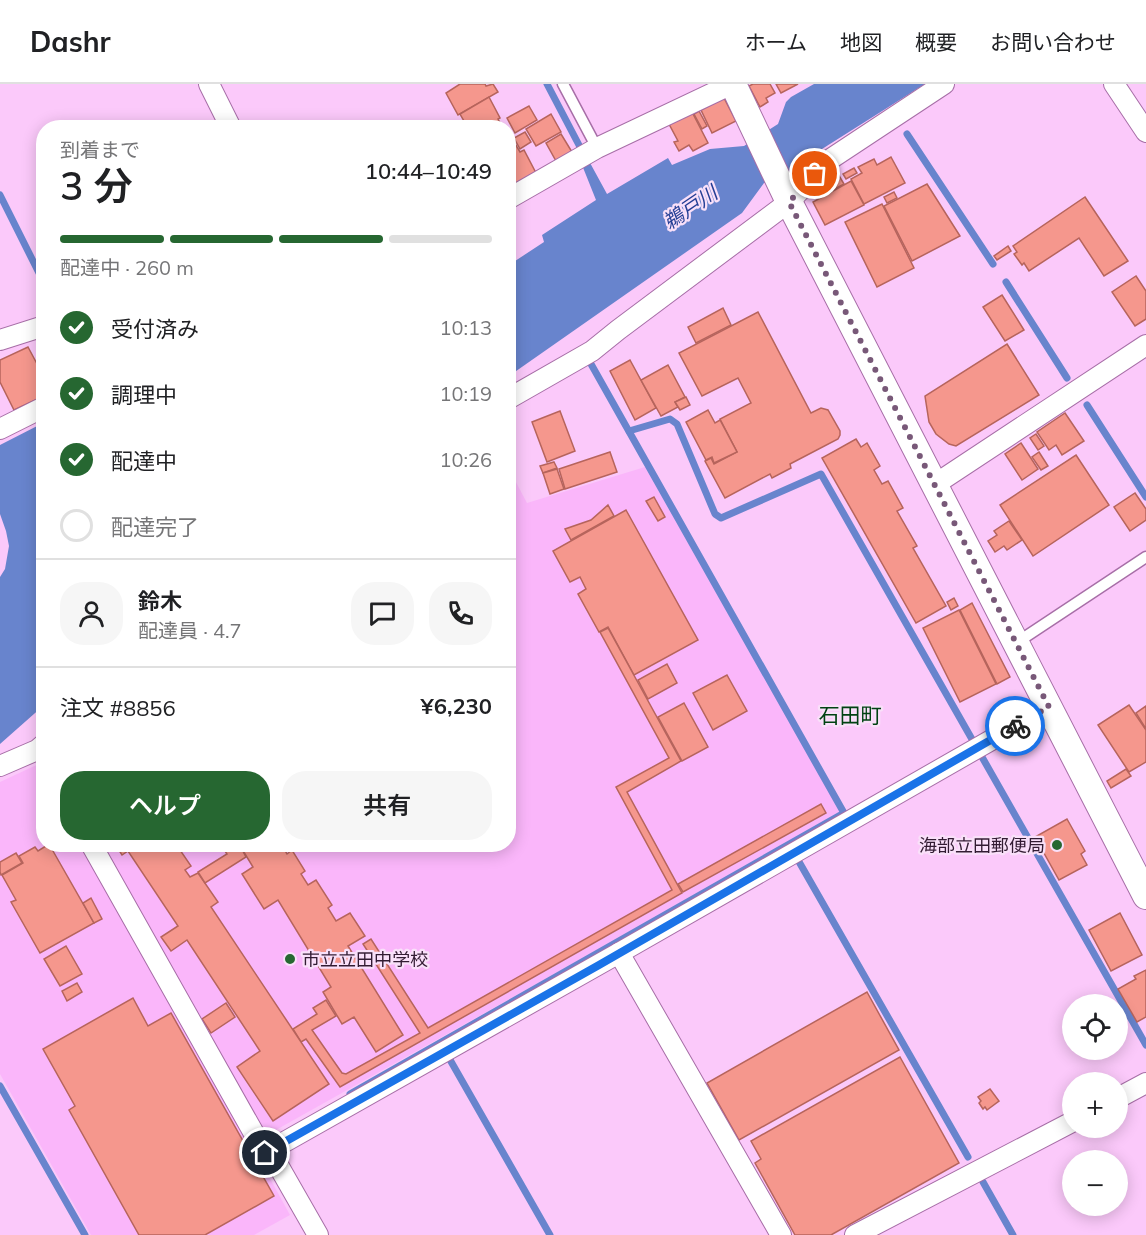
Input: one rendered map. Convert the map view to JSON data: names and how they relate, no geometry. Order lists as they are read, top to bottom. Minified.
{"districts":["石田町"],"water":["鵜戸川"],"places":["海部立田郵便局","市立立田中学校"],"page":{"header":"Dashr","nav":["ホーム","地図","概要","お問い合わせ"],"heading":["3 分","到着まで","10:44–10:49"],"panel":["鈴木","配達員 · 4.7","注文 #8856","¥6,230"],"bar":"配達中 · 260 m","list":[["受付済み","10:13"],["調理中","10:19"],["配達中","10:26"],"配達完了"],"buttons":["ヘルプ","共有"],"map_buttons":["+","−"]}}
